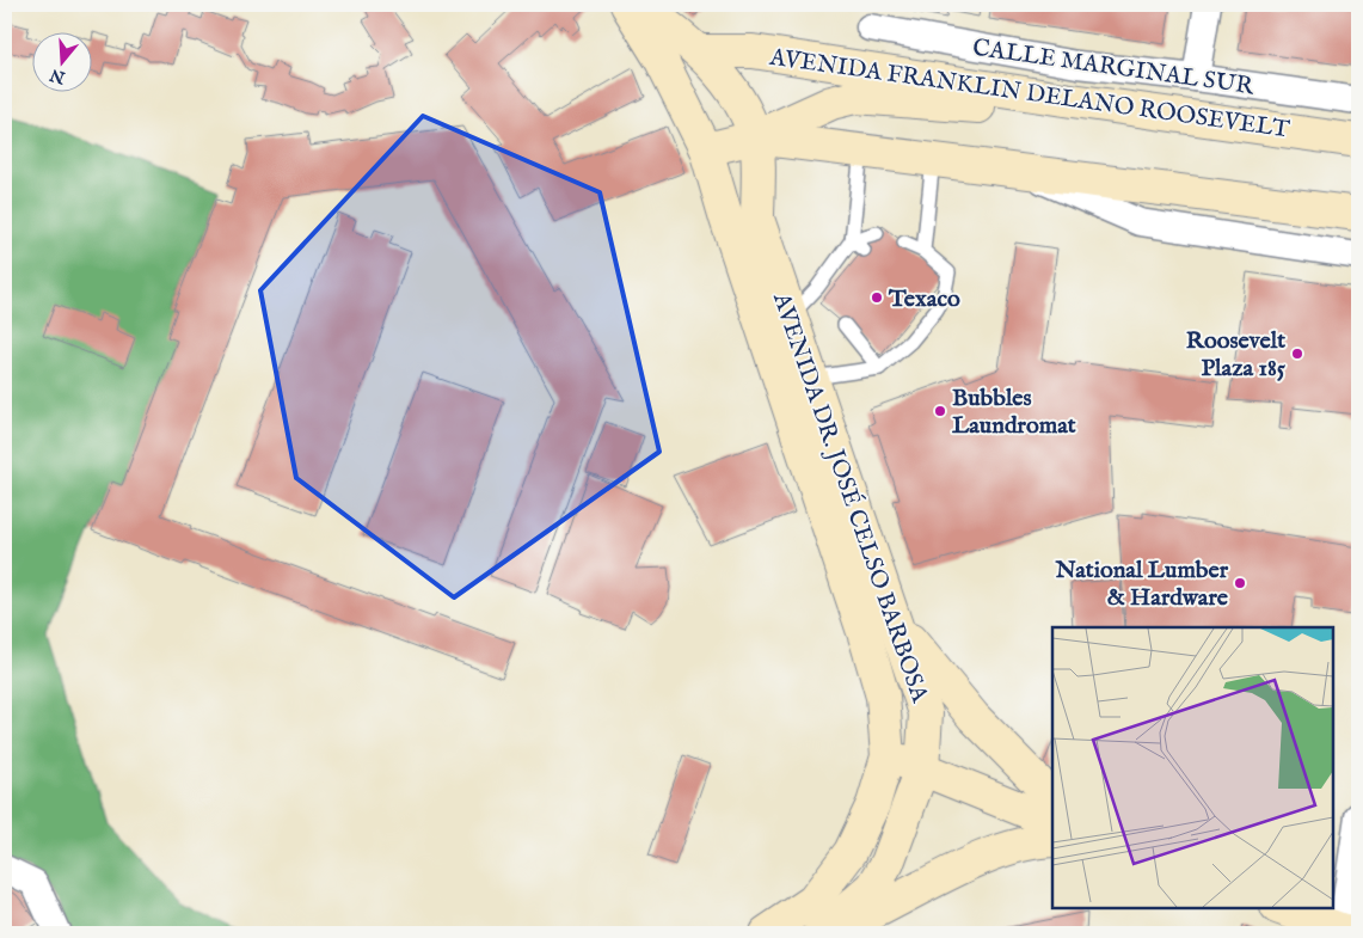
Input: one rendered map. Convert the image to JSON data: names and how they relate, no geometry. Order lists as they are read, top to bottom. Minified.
{"streets":{"street":["CALLE MARGINAL SUR","AVENIDA FRANKLIN DELANO ROOSEVELT","AVENIDA DR. JOSÉ CELSO BARBOSA"]},"crossings":[["AVENIDA FRANKLIN DELANO ROOSEVELT","AVENIDA DR. JOSÉ CELSO BARBOSA"]],"places":["Texaco","Roosevelt Plaza 185","Bubbles Laundromat","National Lumber & Hardware"],"north":"bottom"}
